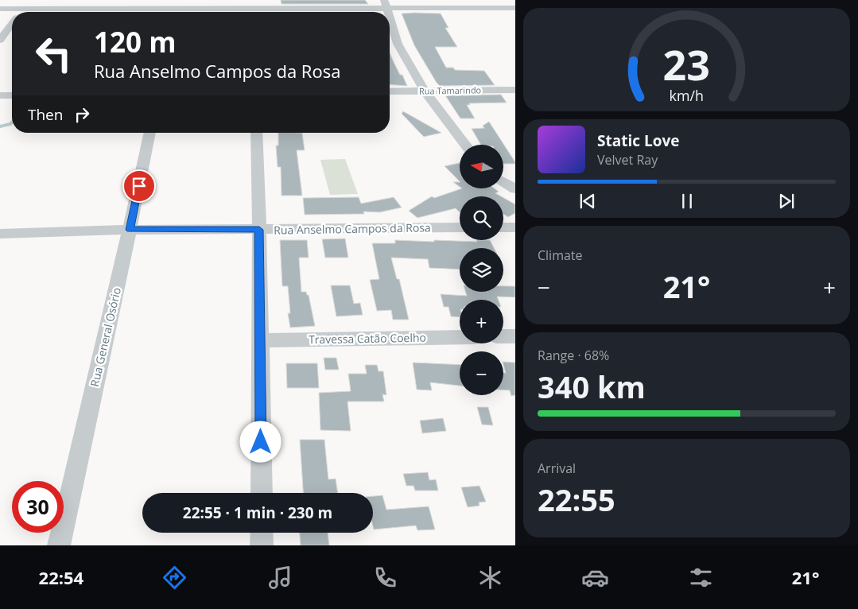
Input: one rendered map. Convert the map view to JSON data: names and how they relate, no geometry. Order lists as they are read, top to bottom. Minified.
{"streets":{"street":["Rua Tamarindo","Rua Anselmo Campos da Rosa","Rua General Osório","Travessa Catão Coelho"]},"crossings":[["Rua Anselmo Campos da Rosa","Rua General Osório"]],"north":"left","page":{"turn":["120 m","Rua Anselmo Campos da Rosa"],"then":"Then","song":["Static Love","Velvet Ray"],"map_buttons":["+","−"],"tile":["Climate",["Range · 68%","340 km"],["Arrival","22:55"]],"heat":["−","21°","+"],"limit":"30","trip":"22:55 · 1 min · 230 m","tabs":["22:54","21°"],"gauge":["23","km/h"]}}
